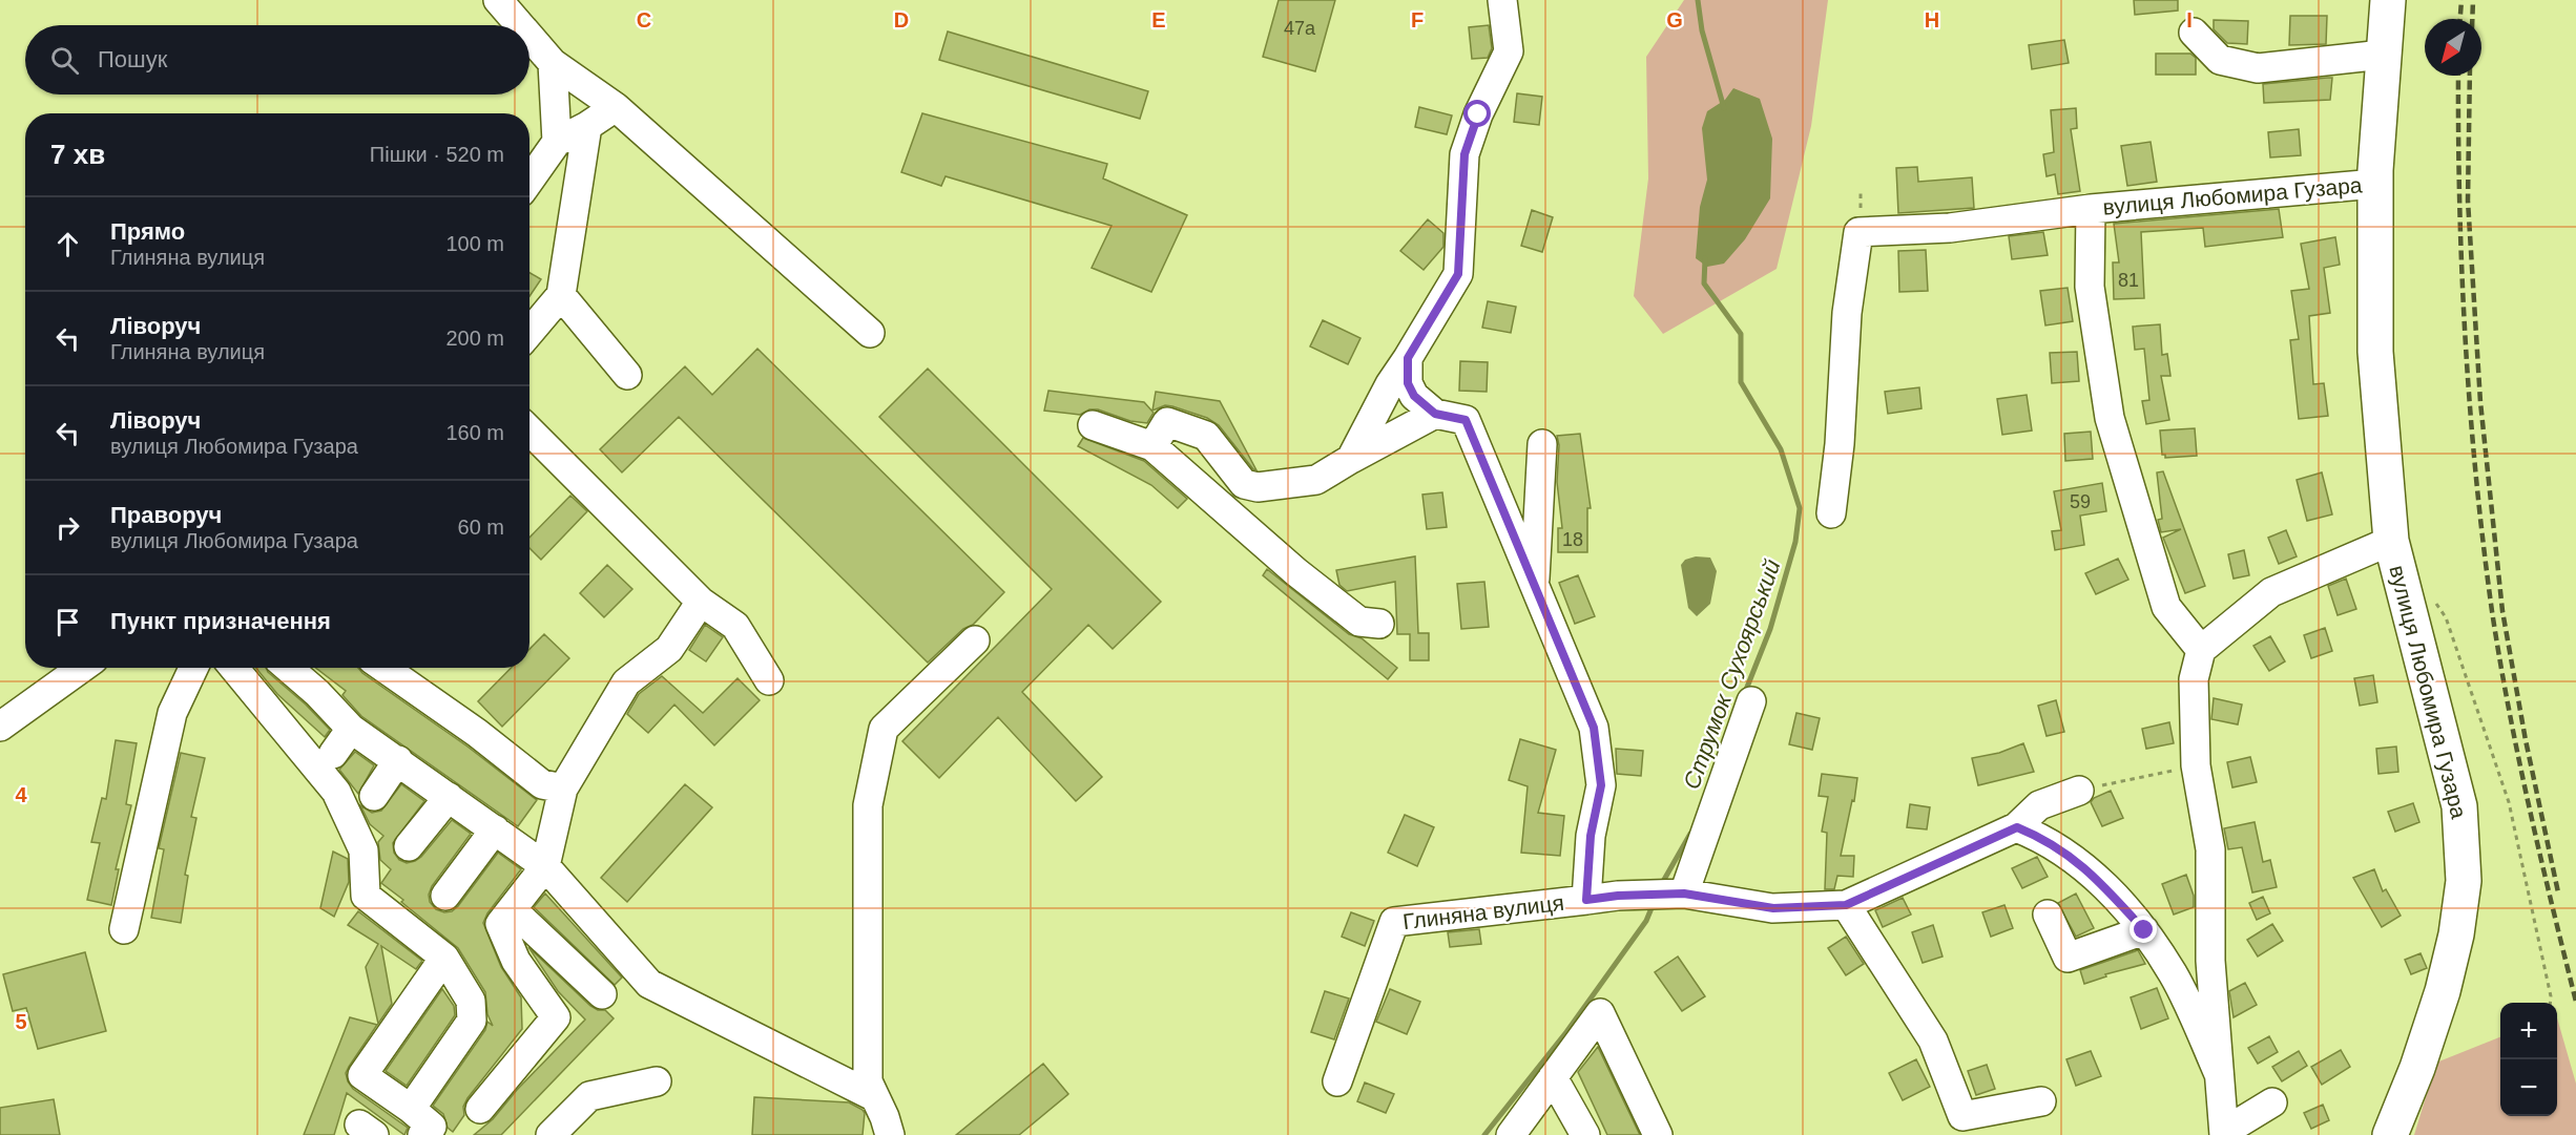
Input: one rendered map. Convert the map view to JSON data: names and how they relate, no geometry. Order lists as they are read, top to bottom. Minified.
{"streets":{"main road":["вулиця Любомира Гузара"],"street":["Глиняна вулиця"]},"water":["Струмок Сухоярський"],"house_numbers":["47а","81","59","18"],"north":"bottom left","page":{"search":"Пошук","heading":["7 хв","Пішки · 520 m"],"list":[["Прямо","Глиняна вулиця","100 m"],["Ліворуч","Глиняна вулиця","200 m"],["Ліворуч","вулиця Любомира Гузара","160 m"],["Праворуч","вулиця Любомира Гузара","60 m"],"Пункт призначення"],"map_buttons":["+","−"]},"grid":{"columns":["C","D","E","F","G","H","I"],"rows":["4","5"]}}
